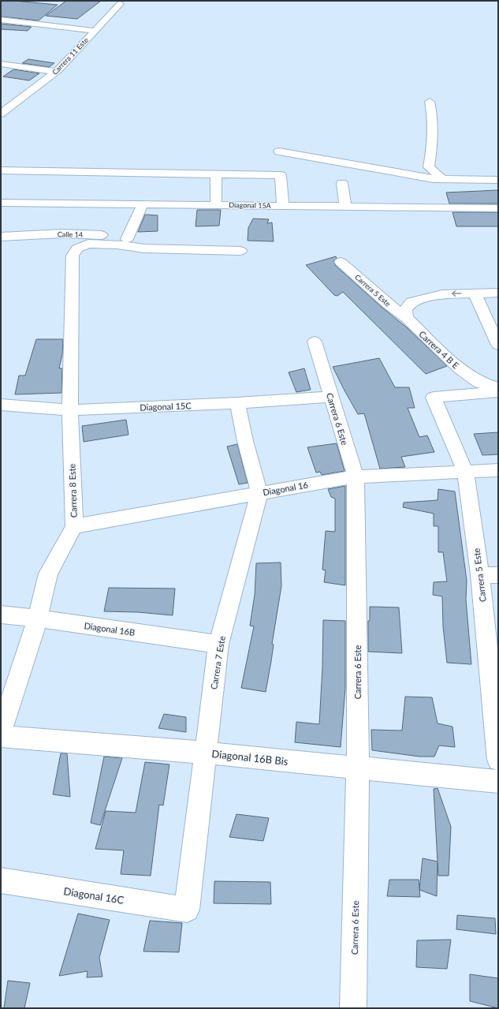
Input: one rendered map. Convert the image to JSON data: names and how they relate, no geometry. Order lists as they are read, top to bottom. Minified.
{"streets":{"street":["Carrera 11 Este","Diagonal 15A","Calle 14","Carrera 5 Este","Carrera 4 B E","Diagonal 15C","Carrera 6 Este","Diagonal 16","Carrera 8 Este","Diagonal 16B","Carrera 7 Este","Diagonal 16B Bis","Diagonal 16C"]},"crossings":[["Calle 14","Carrera 8 Este"],["Carrera 5 Este","Carrera 4 B E"],["Carrera 5 Este","Diagonal 16"],["Diagonal 15C","Carrera 6 Este"],["Diagonal 15C","Carrera 8 Este"],["Carrera 6 Este","Diagonal 16"],["Carrera 6 Este","Diagonal 16B Bis"],["Diagonal 16","Carrera 8 Este"],["Diagonal 16","Carrera 7 Este"],["Carrera 8 Este","Diagonal 16B"],["Diagonal 16B","Carrera 7 Este"],["Carrera 7 Este","Diagonal 16B Bis"],["Carrera 7 Este","Diagonal 16C"]]}
